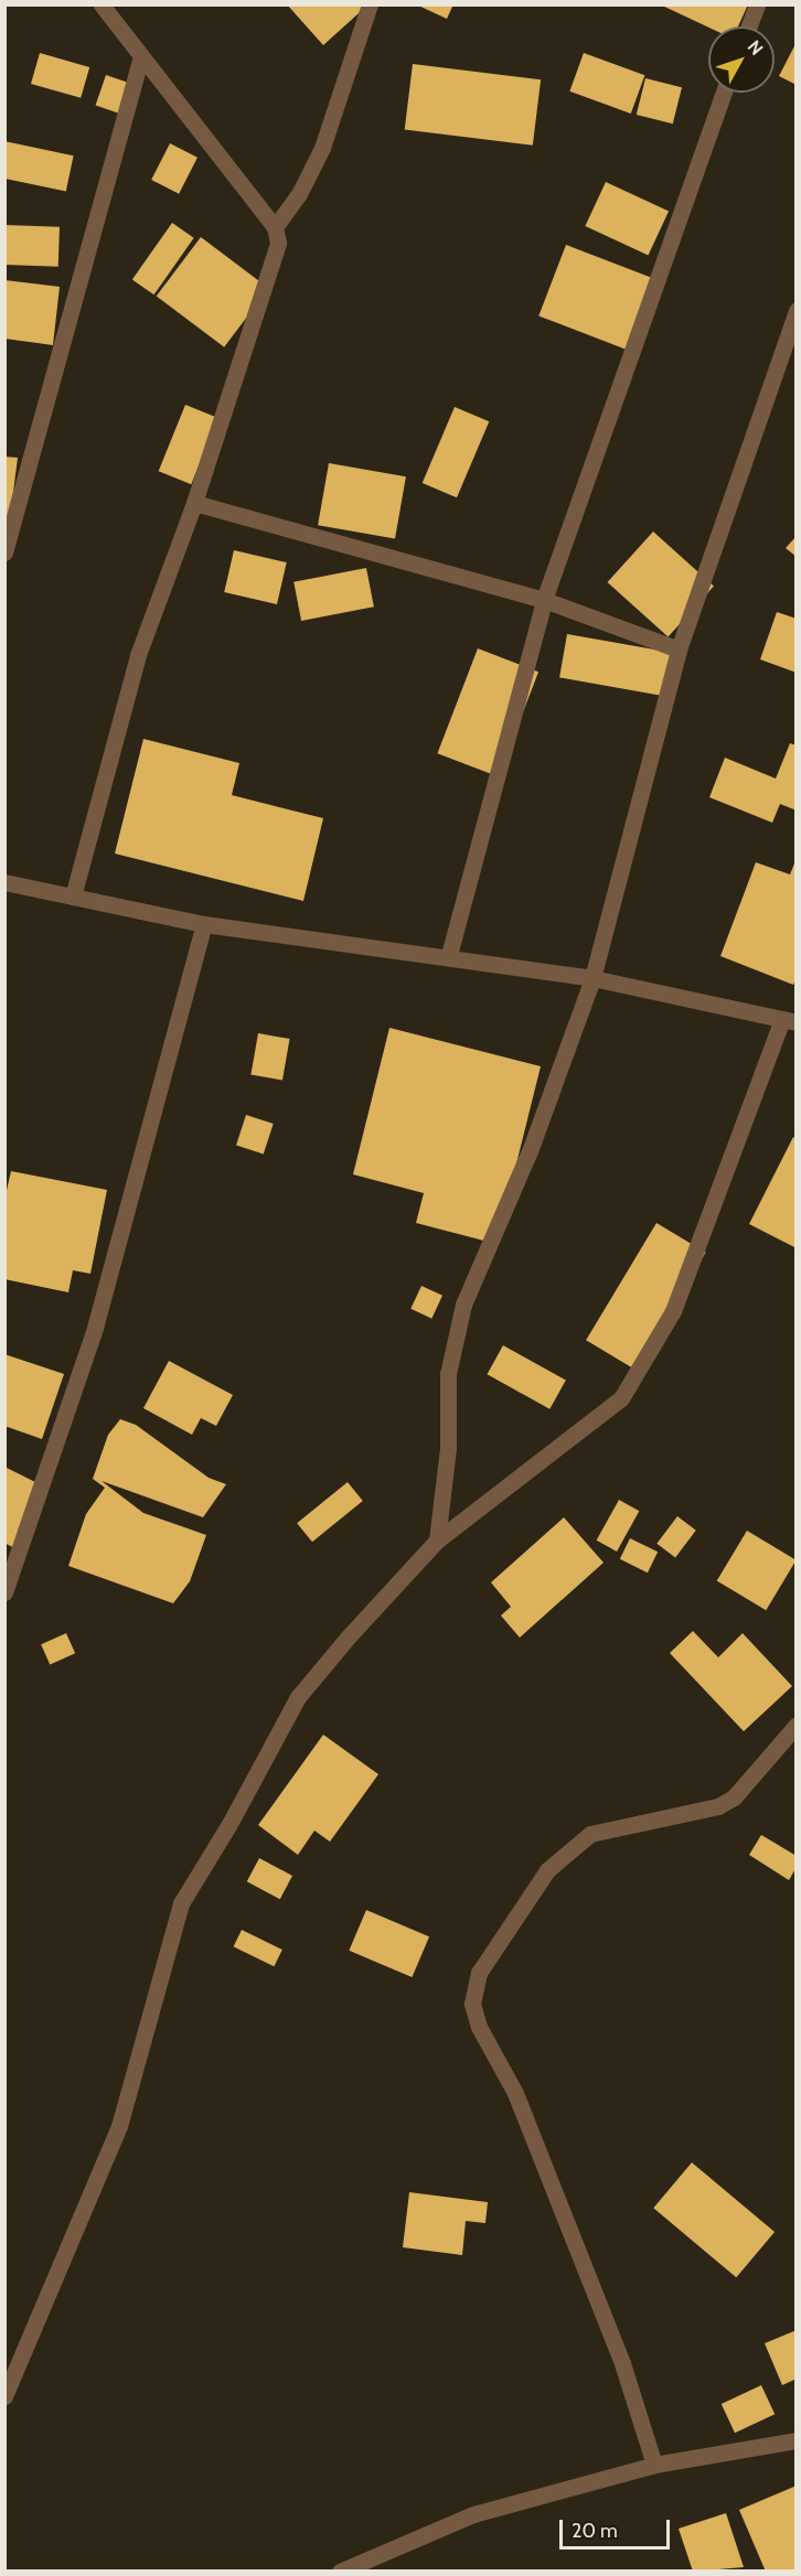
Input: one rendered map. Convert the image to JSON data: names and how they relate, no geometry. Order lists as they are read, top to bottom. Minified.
{"scale_bar":"20 m","north":"top right"}
